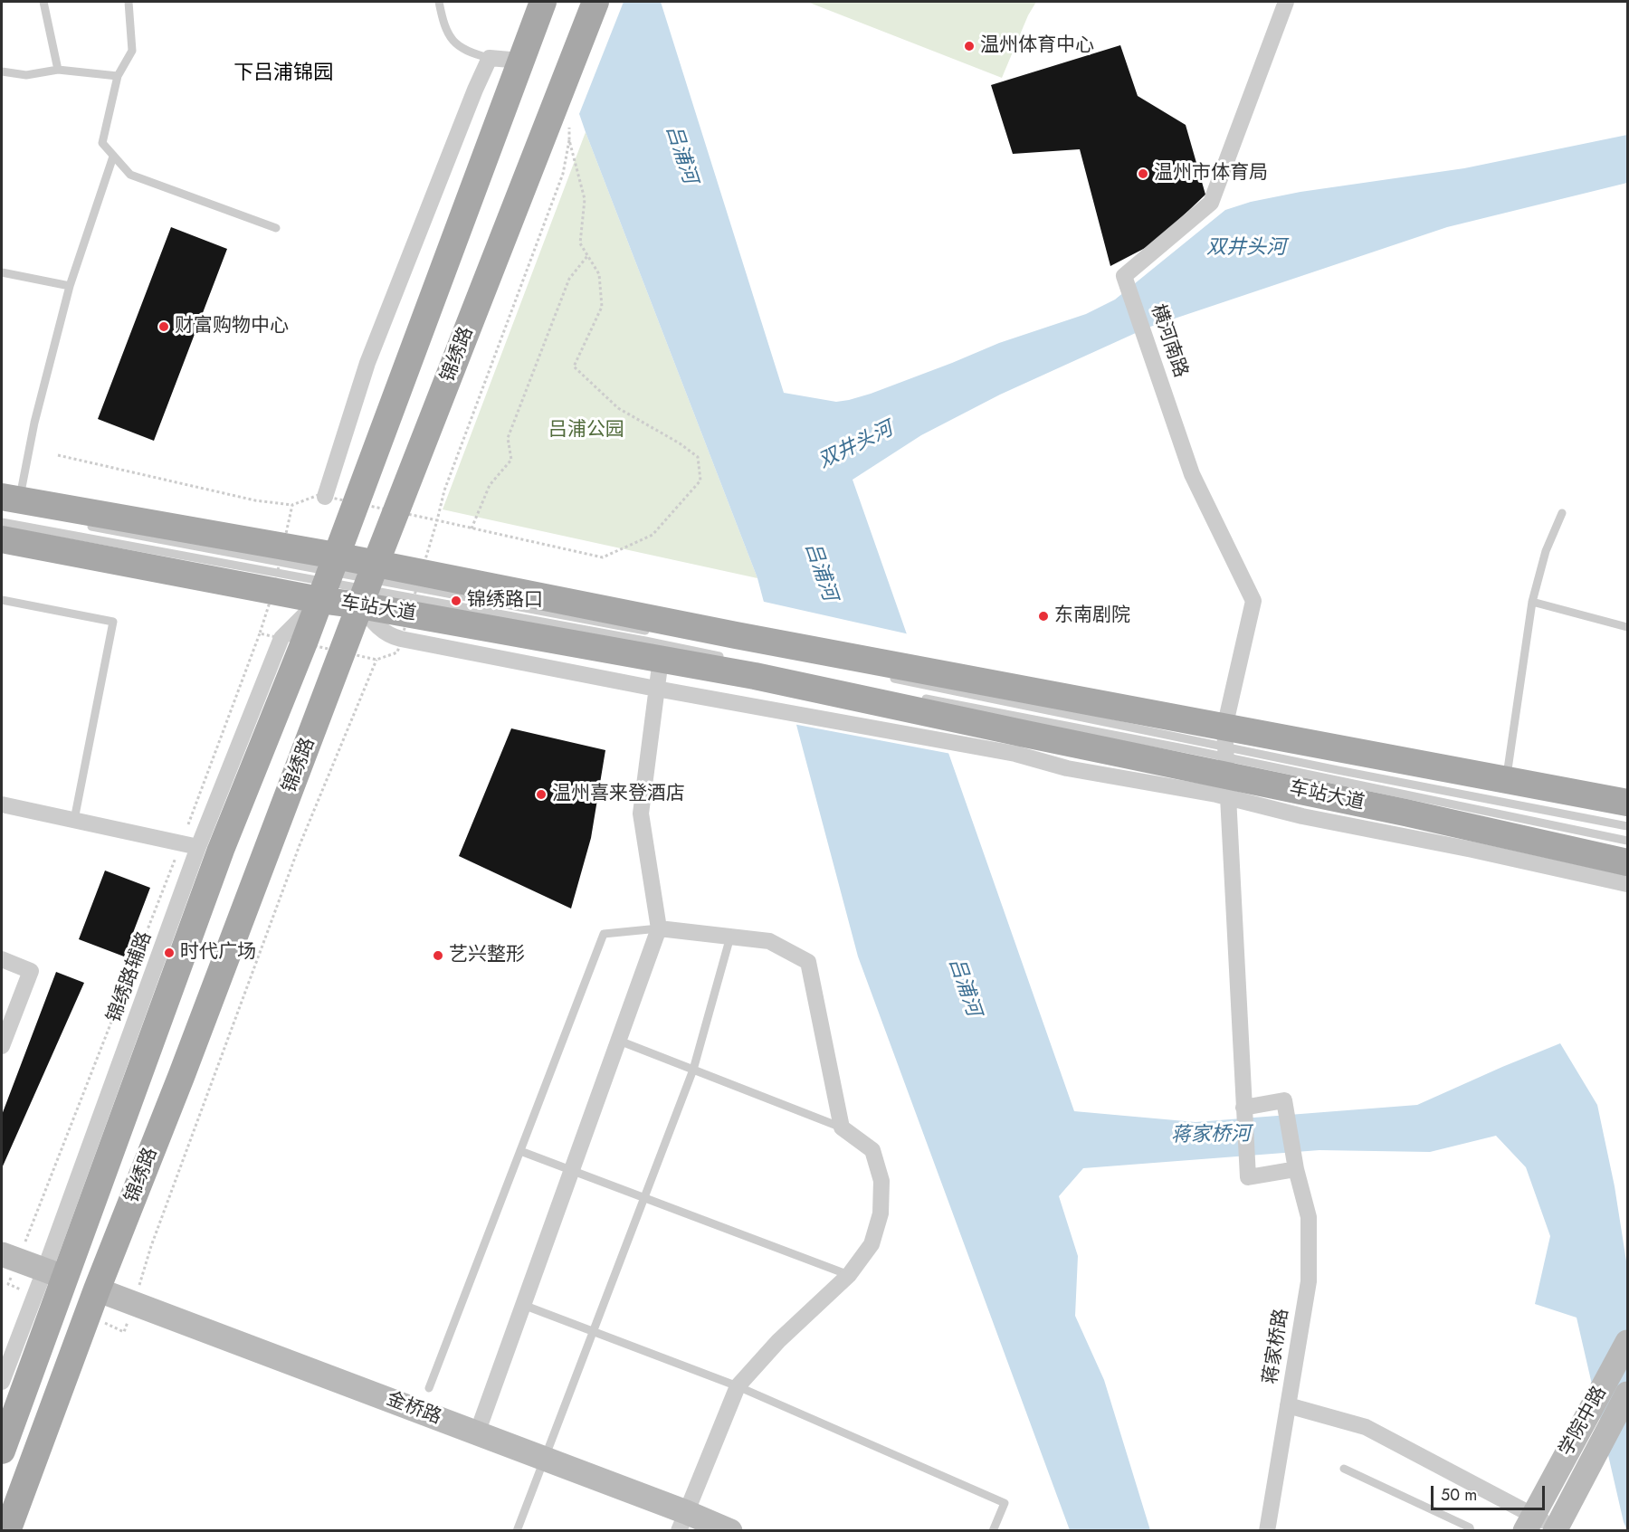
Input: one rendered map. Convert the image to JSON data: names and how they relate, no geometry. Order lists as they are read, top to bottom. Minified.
{"streets":{"main road":["锦绣路","车站大道"],"street":["横河南路","锦绣路辅路","蒋家桥路","金桥路","学院中路"]},"crossings":[["横河南路","车站大道"],["横河南路","蒋家桥路"],["锦绣路","车站大道"],["锦绣路","锦绣路辅路"],["锦绣路","金桥路"],["车站大道","锦绣路辅路"]],"districts":["下吕浦锦园"],"water":["吕浦河","双井头河","蒋家桥河"],"parks":["吕浦公园"],"places":["温州体育中心","温州市体育局","财富购物中心","锦绣路口","东南剧院","温州喜来登酒店","时代广场","艺兴整形"],"scale_bar":"50 m"}
